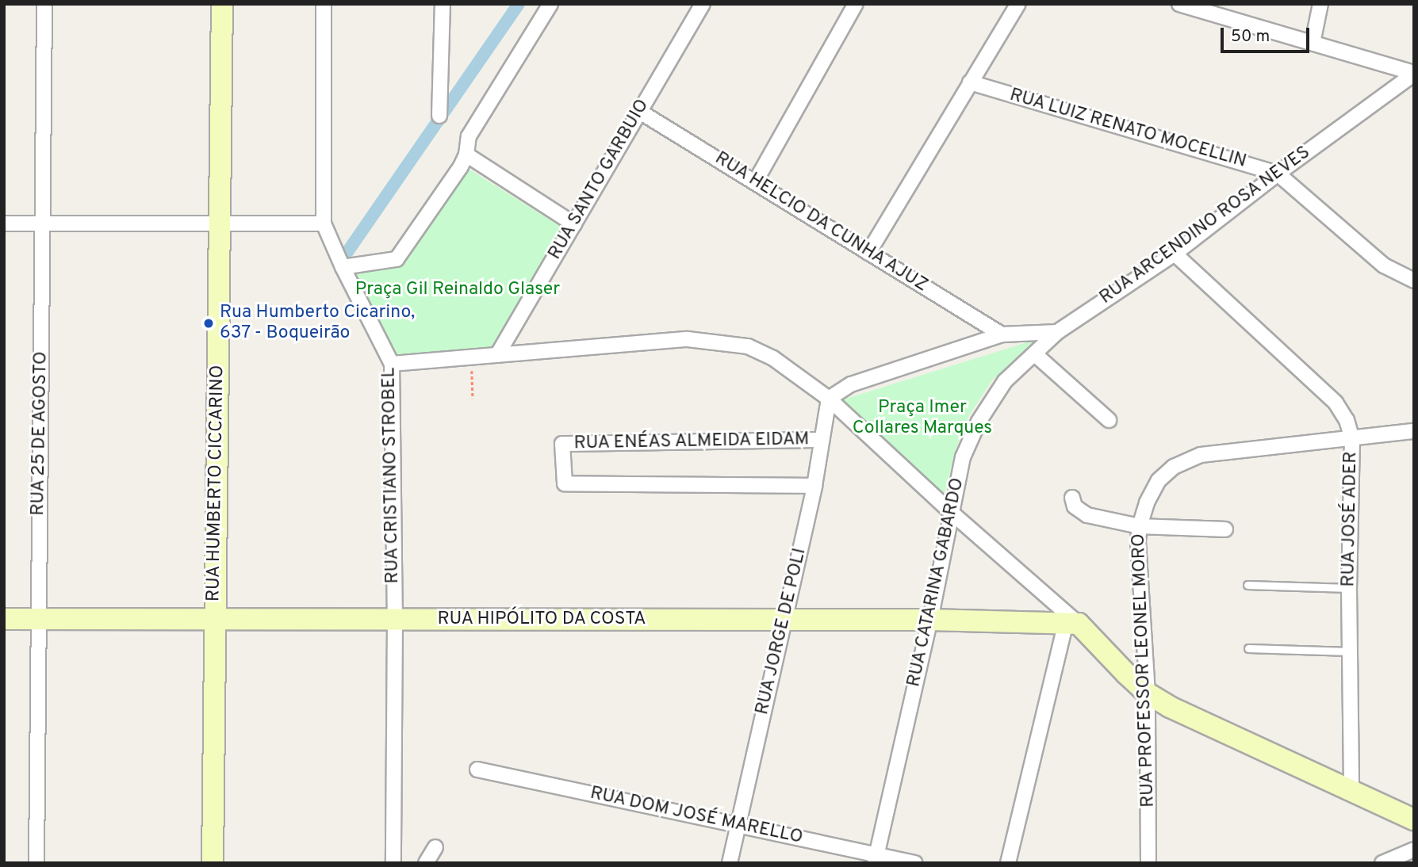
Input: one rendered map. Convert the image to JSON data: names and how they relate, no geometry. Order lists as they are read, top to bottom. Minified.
{"streets":{"street":["RUA LUIZ RENATO MOCELLIN","RUA SANTO GARBUIO","RUA HELCIO DA CUNHA AJUZ","RUA ARCENDINO ROSA NEVES","RUA 25 DE AGOSTO","RUA ENÉAS ALMEIDA EIDAM","RUA CRISTIANO STROBEL","RUA HUMBERTO CICCARINO","RUA JOSÉ ADER","RUA CATARINA GABARDO","RUA HIPÓLITO DA COSTA","RUA JORGE DE POLI","RUA PROFESSOR LEONEL MORO","RUA DOM JOSÉ MARELLO"]},"crossings":[["RUA LUIZ RENATO MOCELLIN","RUA ARCENDINO ROSA NEVES"],["RUA SANTO GARBUIO","RUA HELCIO DA CUNHA AJUZ"],["RUA ARCENDINO ROSA NEVES","RUA JOSÉ ADER"],["RUA ARCENDINO ROSA NEVES","RUA CATARINA GABARDO"],["RUA 25 DE AGOSTO","RUA HIPÓLITO DA COSTA"],["RUA ENÉAS ALMEIDA EIDAM","RUA JORGE DE POLI"],["RUA CRISTIANO STROBEL","RUA HIPÓLITO DA COSTA"],["RUA HUMBERTO CICCARINO","RUA HIPÓLITO DA COSTA"],["RUA JOSÉ ADER","RUA PROFESSOR LEONEL MORO"],["RUA CATARINA GABARDO","RUA HIPÓLITO DA COSTA"],["RUA CATARINA GABARDO","RUA DOM JOSÉ MARELLO"],["RUA HIPÓLITO DA COSTA","RUA JORGE DE POLI"],["RUA JORGE DE POLI","RUA DOM JOSÉ MARELLO"]],"parks":["Praça Gil Reinaldo Glaser","Praça Imer Collares Marques"],"places":["Rua Humberto Cicarino, 637 - Boqueirão"],"scale_bar":"50 m"}
